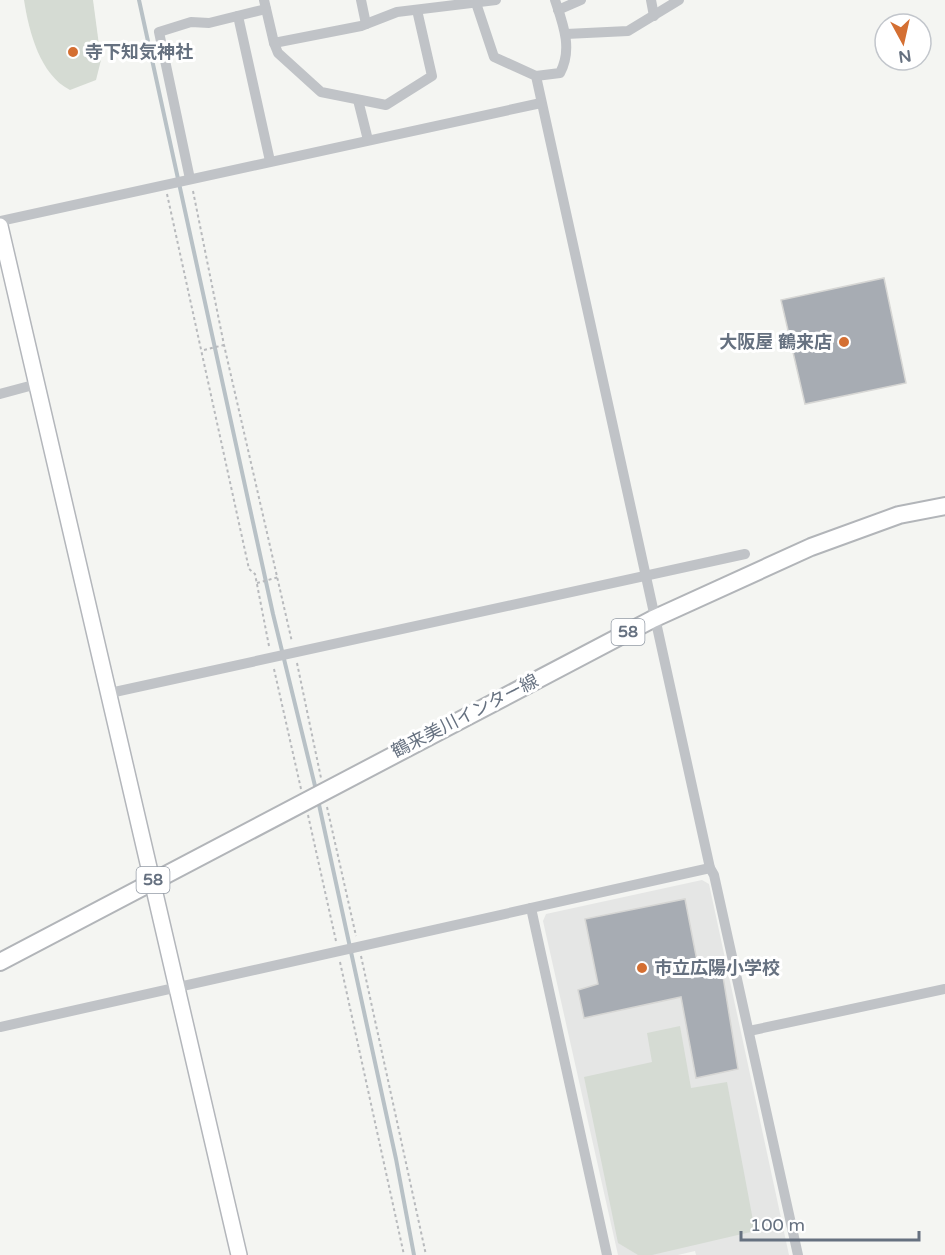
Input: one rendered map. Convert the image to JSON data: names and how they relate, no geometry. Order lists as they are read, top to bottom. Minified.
{"streets":{"main road":["58","鶴来美川インター線"]},"places":["寺下知気神社","大阪屋 鶴来店","市立広陽小学校"],"scale_bar":"100 m","north":"bottom"}
